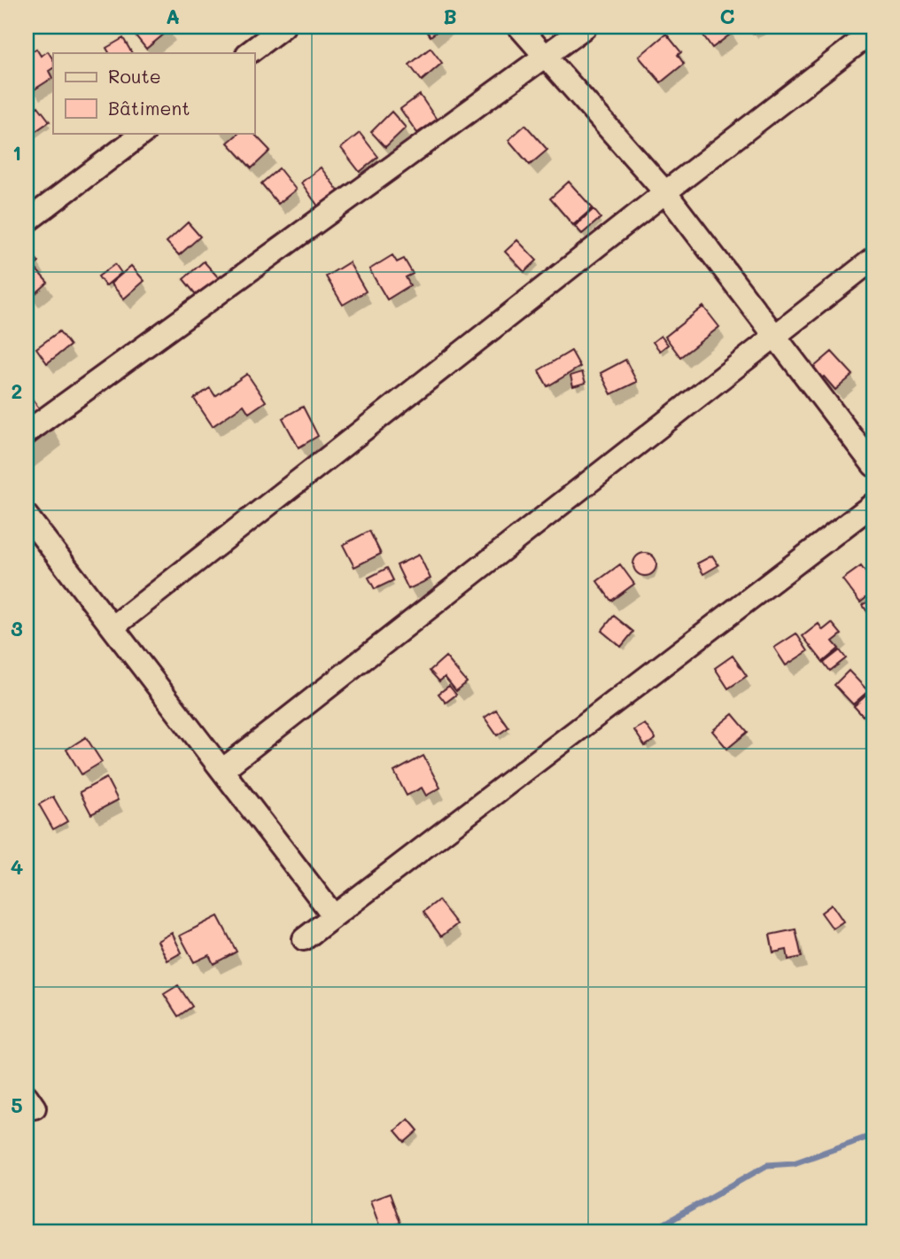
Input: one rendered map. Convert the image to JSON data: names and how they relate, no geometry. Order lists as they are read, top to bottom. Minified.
{"legend":["Route","Bâtiment"],"grid":{"columns":["A","B","C"],"rows":["1","2","3","4","5"]}}
